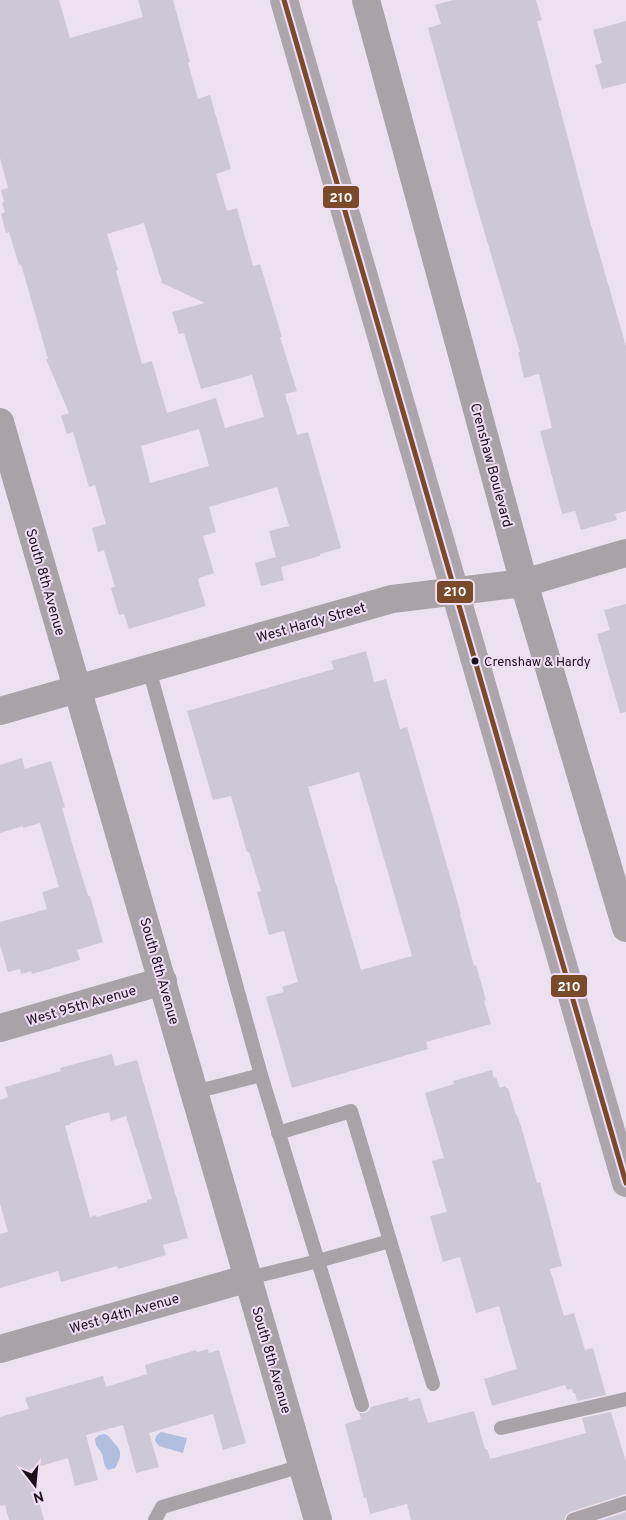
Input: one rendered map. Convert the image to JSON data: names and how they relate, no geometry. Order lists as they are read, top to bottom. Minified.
{"streets":{"street":["Crenshaw Boulevard","South 8th Avenue","West Hardy Street","West 95th Avenue","West 94th Avenue"]},"crossings":[["Crenshaw Boulevard","West Hardy Street"],["South 8th Avenue","West Hardy Street"],["South 8th Avenue","West 95th Avenue"],["South 8th Avenue","West 94th Avenue"]],"places":["Crenshaw & Hardy"],"lines":["transit line 210"],"north":"bottom"}
